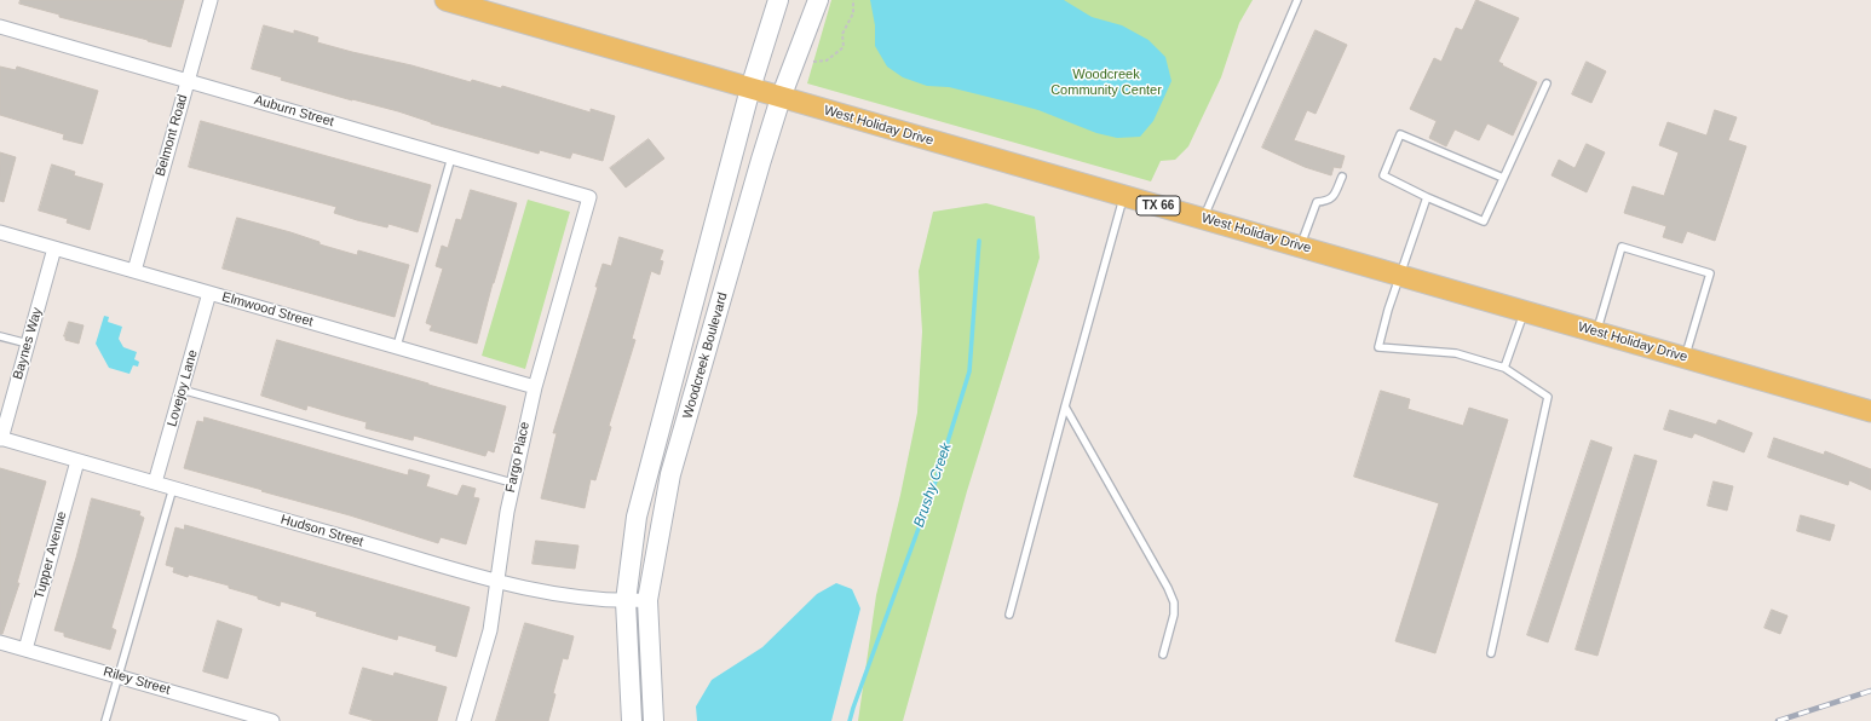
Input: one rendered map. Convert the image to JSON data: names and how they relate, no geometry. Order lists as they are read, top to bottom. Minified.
{"streets":{"main road":["West Holiday Drive","TX 66"],"street":["Auburn Street","Belmont Road","Elmwood Street","Baynes Way","Woodcreek Boulevard","Lovejoy Lane","Fargo Place","Hudson Street","Tupper Avenue","Riley Street"]},"crossings":[["Auburn Street","Belmont Road"],["Auburn Street","Fargo Place"],["West Holiday Drive","Woodcreek Boulevard"],["Belmont Road","Elmwood Street"],["Elmwood Street","Baynes Way"],["Elmwood Street","Lovejoy Lane"],["Elmwood Street","Fargo Place"],["Baynes Way","Hudson Street"],["Woodcreek Boulevard","Hudson Street"],["Lovejoy Lane","Hudson Street"],["Fargo Place","Hudson Street"],["Hudson Street","Tupper Avenue"],["Tupper Avenue","Riley Street"]],"water":["Brushy Creek"],"parks":["Woodcreek Community Center"]}
